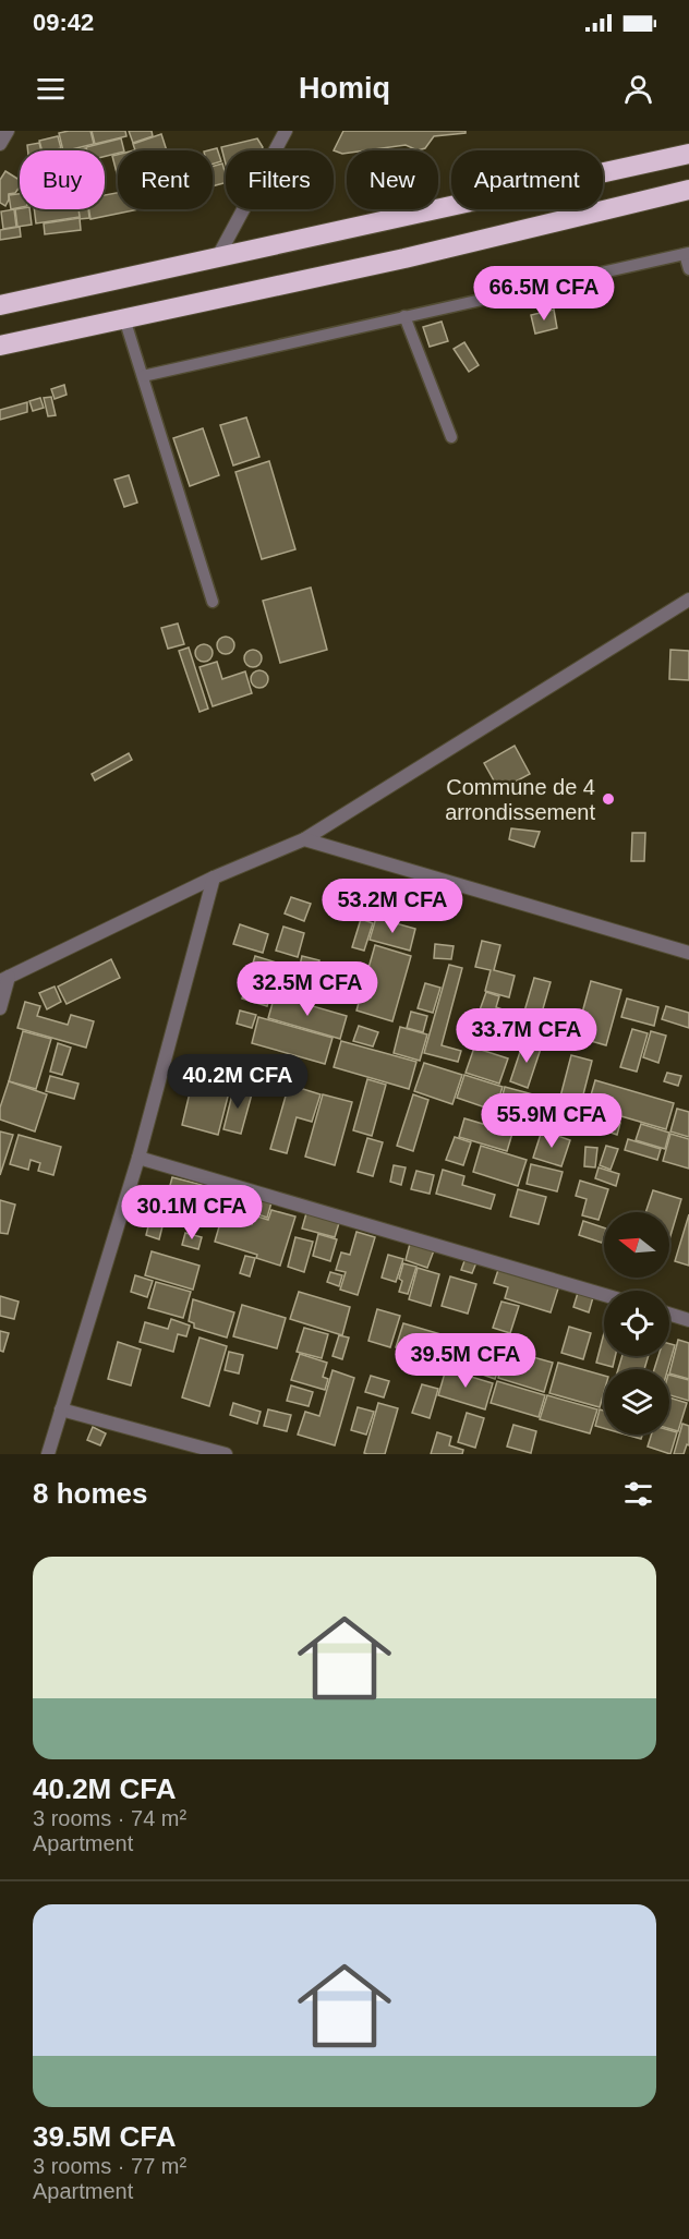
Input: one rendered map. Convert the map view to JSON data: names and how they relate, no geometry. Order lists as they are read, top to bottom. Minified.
{"places":["Commune de 4 arrondissement"],"north":"left","page":{"status":"09:42","header":"Homiq","chip":["Buy","Rent","Filters","New","Apartment"],"price":["66.5M CFA","53.2M CFA","32.5M CFA","33.7M CFA","40.2M CFA","55.9M CFA","30.1M CFA","39.5M CFA"],"heading":"8 homes","list":[{"name":"40.2M CFA","note":"3 rooms · 74 m² · Apartment"},{"name":"39.5M CFA","note":"3 rooms · 77 m² · Apartment"}]}}
